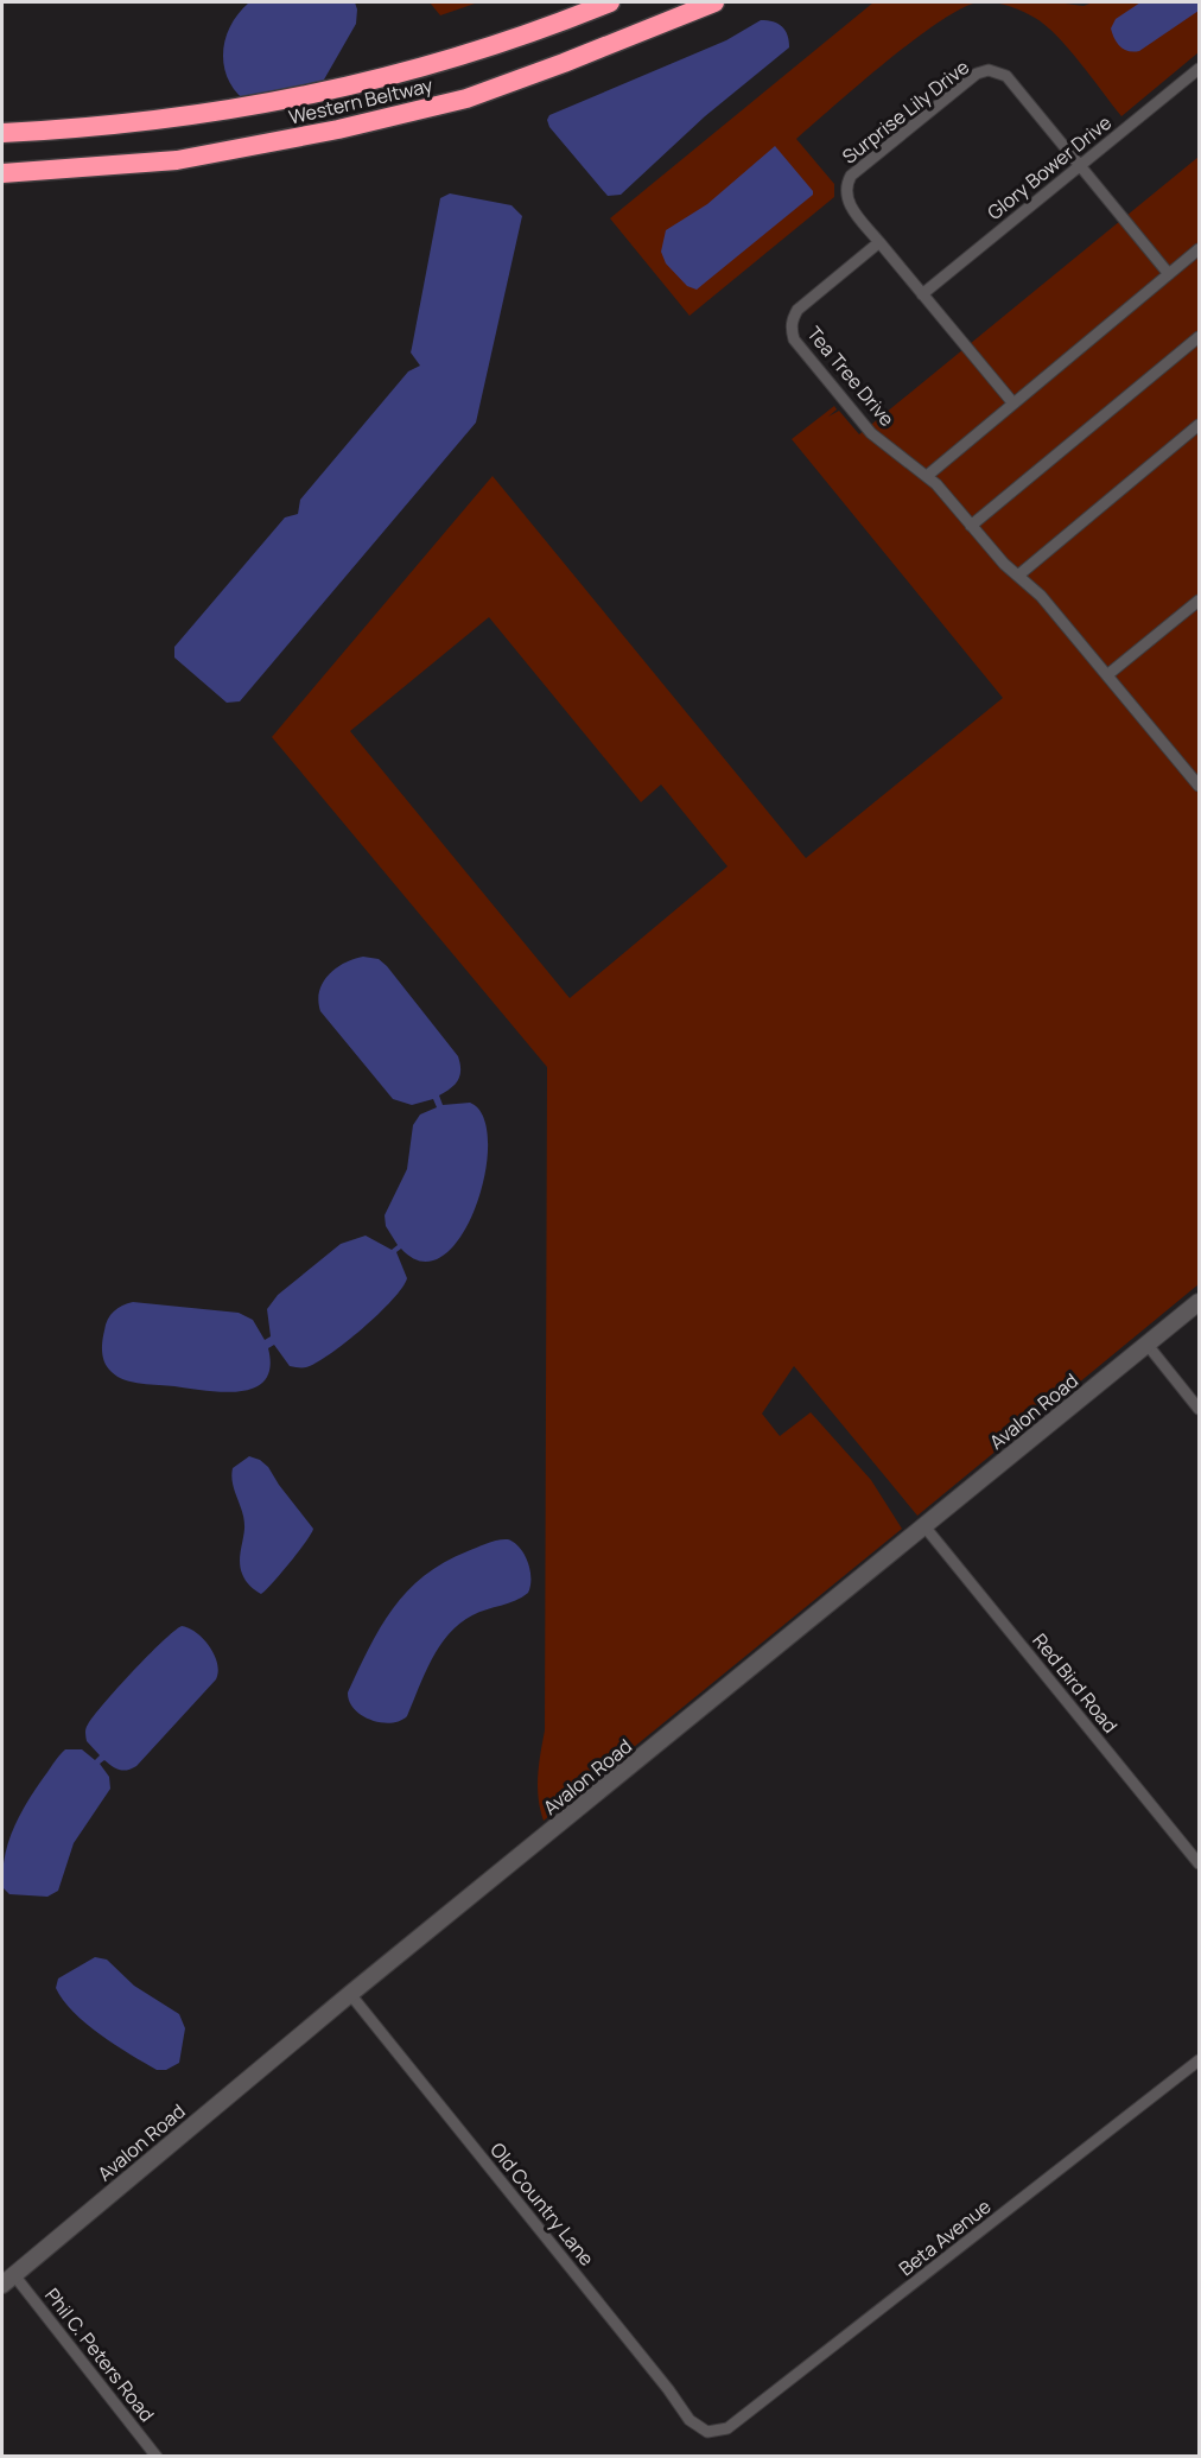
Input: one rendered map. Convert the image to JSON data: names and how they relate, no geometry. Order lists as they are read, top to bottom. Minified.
{"streets":{"highway":["Western Beltway"],"main road":["Avalon Road"],"street":["Surprise Lily Drive","Glory Bower Drive","Tea Tree Drive","Red Bird Road","Old Country Lane","Beta Avenue","Phil C. Peters Road"]},"crossings":[["Surprise Lily Drive","Glory Bower Drive"],["Surprise Lily Drive","Tea Tree Drive"],["Avalon Road","Red Bird Road"],["Avalon Road","Old Country Lane"],["Avalon Road","Phil C. Peters Road"],["Old Country Lane","Beta Avenue"]]}
